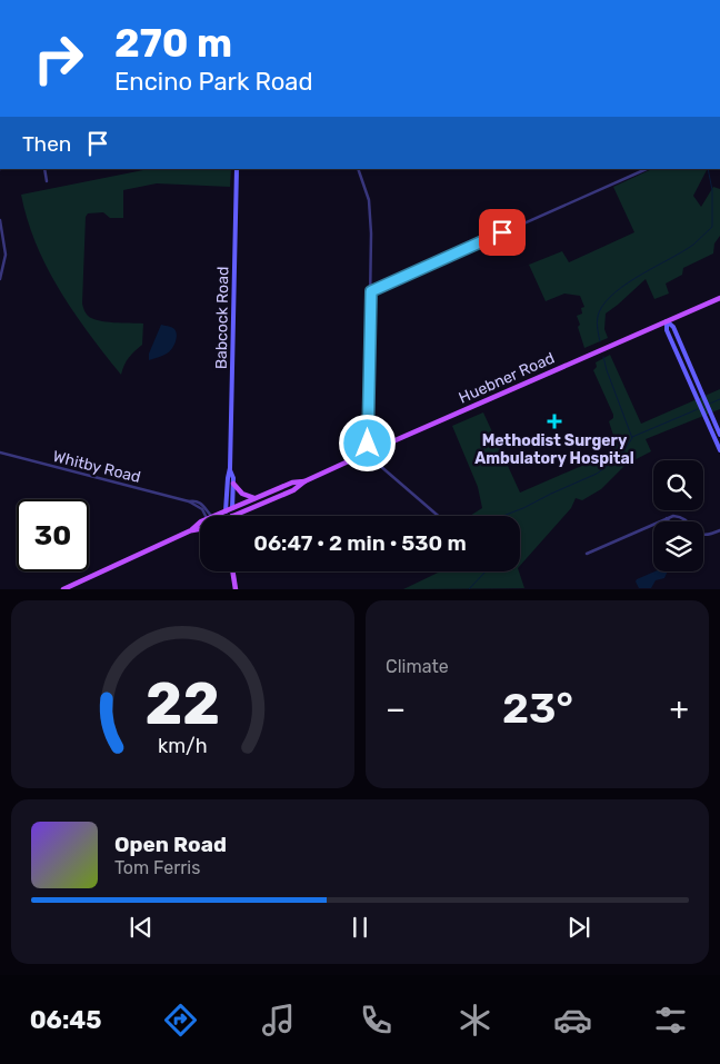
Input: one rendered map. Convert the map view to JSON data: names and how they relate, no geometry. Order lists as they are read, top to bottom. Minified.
{"streets":{"main road":["Babcock Road","Huebner Road"],"street":["Whitby Road"]},"crossings":[["Babcock Road","Huebner Road"]],"places":{"health":["Methodist Surgery Ambulatory Hospital"]},"page":{"turn":["270 m","Encino Park Road"],"then":"Then","limit":"30","trip":"06:47 · 2 min · 530 m","tile":"Climate","heat":["−","23°","+"],"song":["Open Road","Tom Ferris"],"tabs":"06:45","gauge":["22","km/h"]}}
